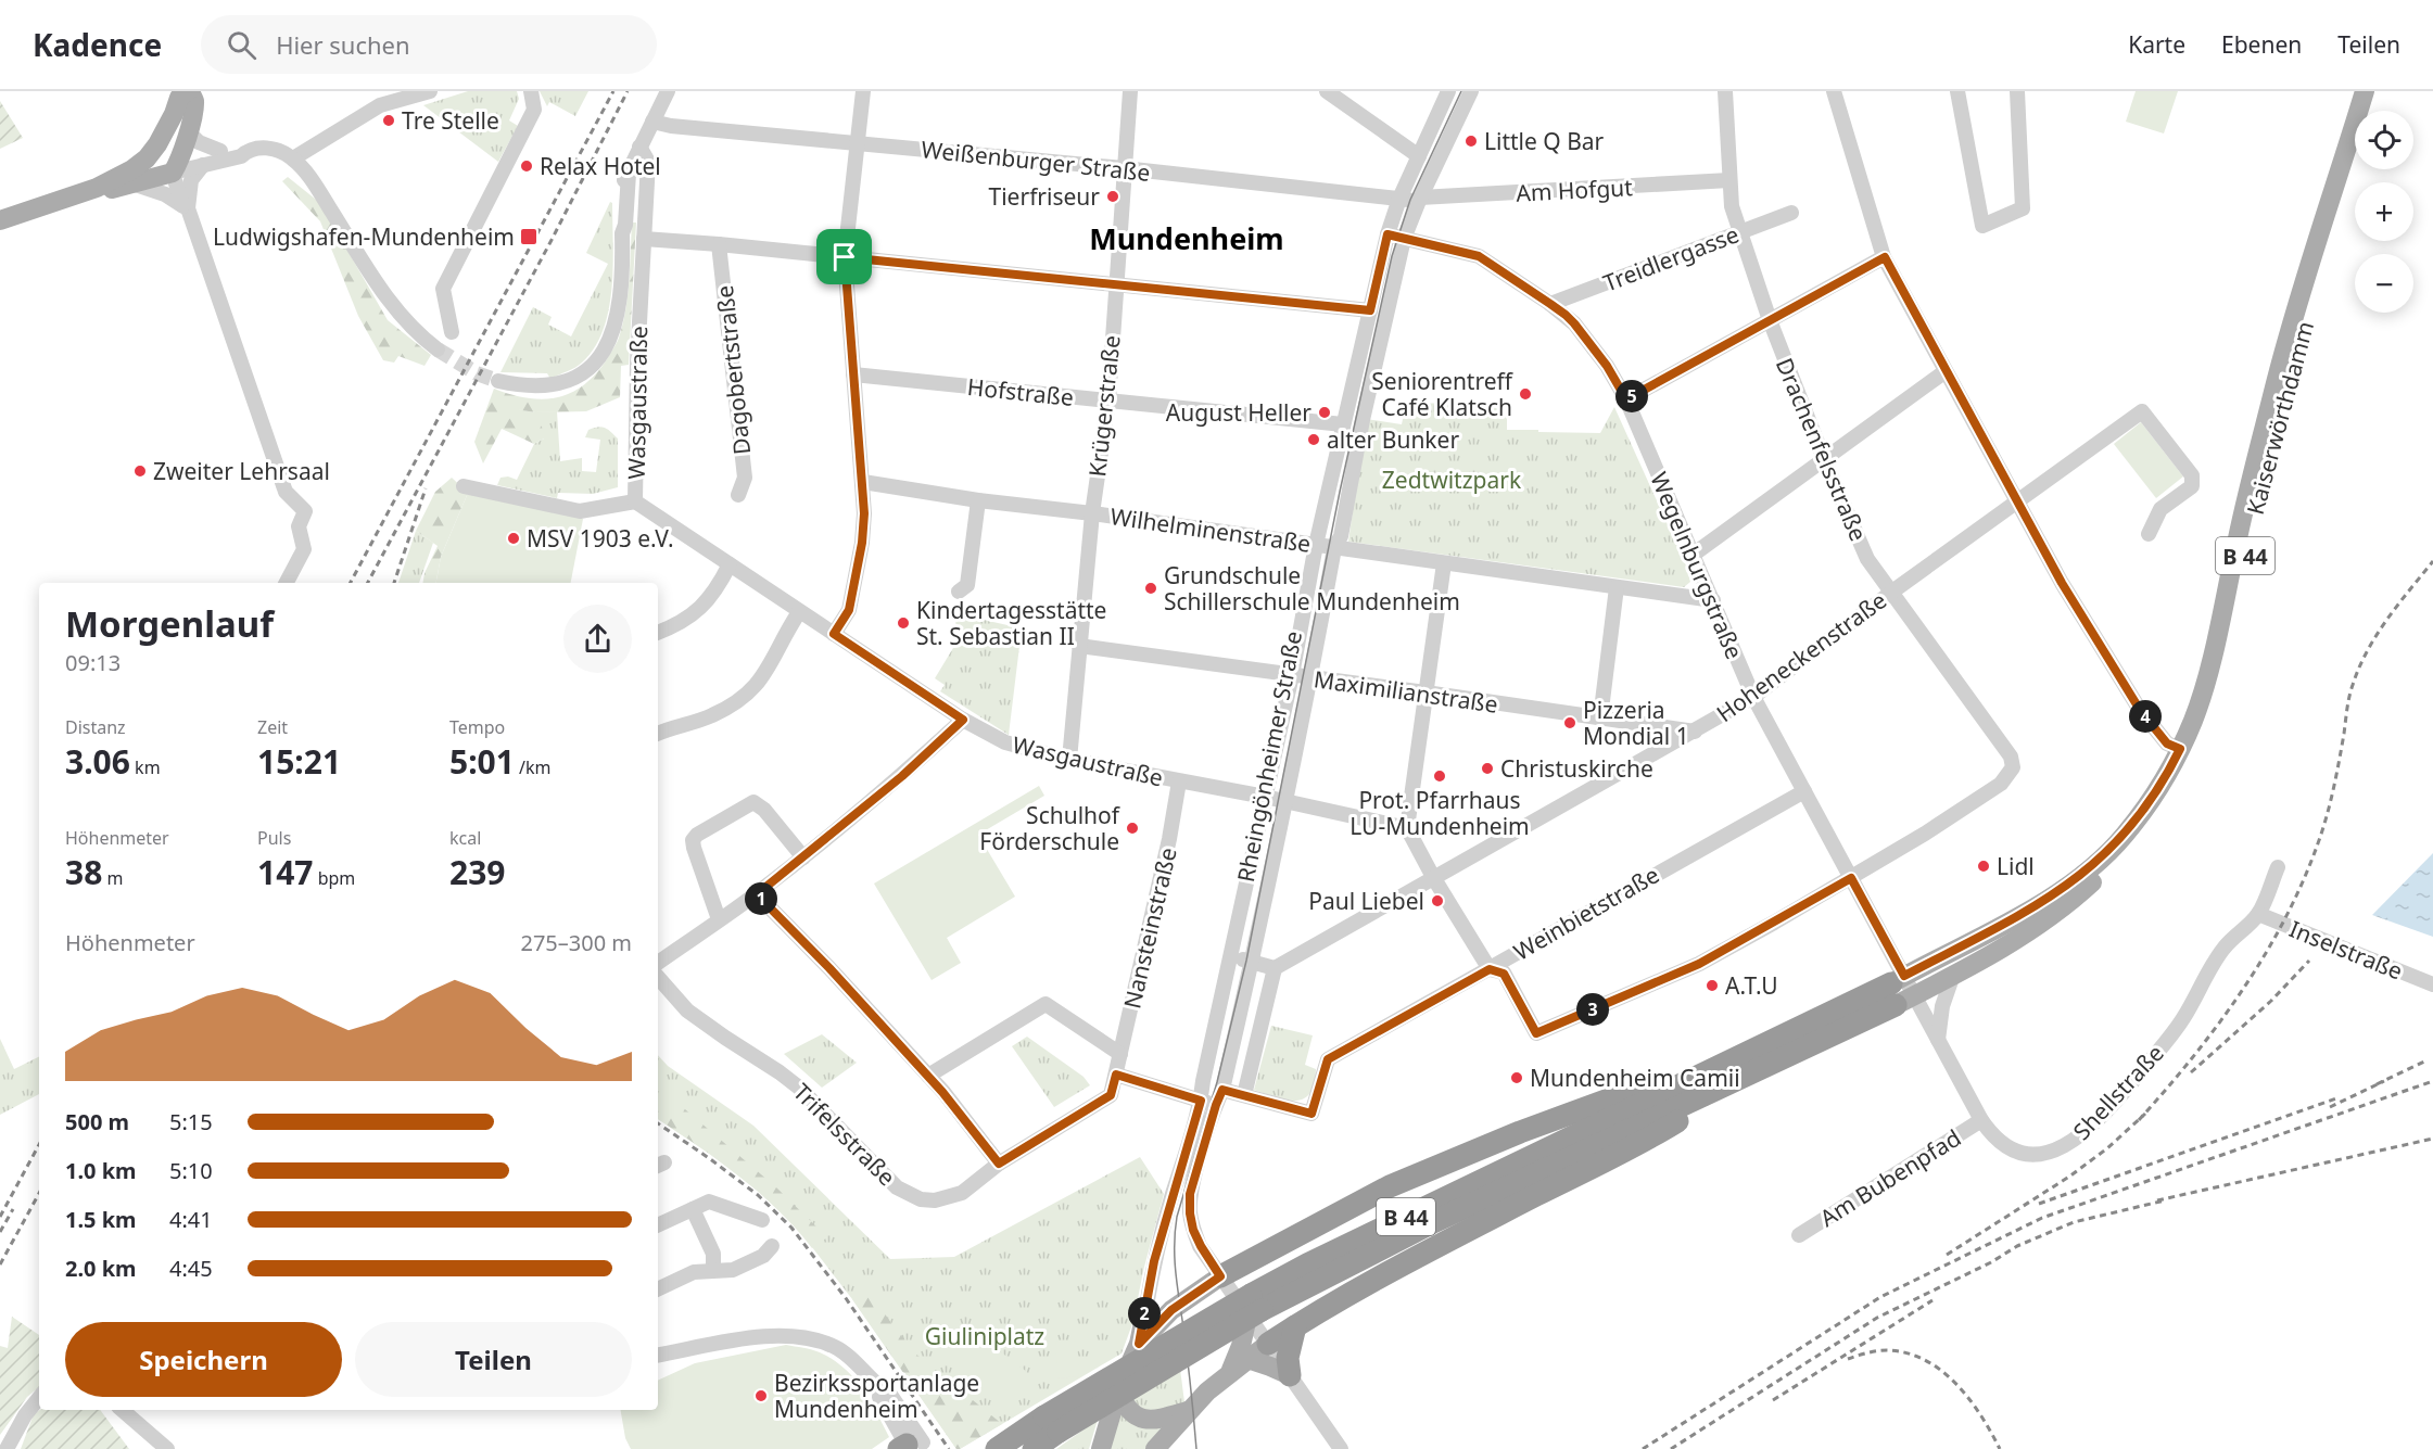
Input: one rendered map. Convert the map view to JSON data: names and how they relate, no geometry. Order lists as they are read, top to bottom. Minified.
{"streets":{"highway":["Kaiserwörthdamm","B 44"],"street":["Weißenburger Straße","Am Hofgut","Treidlergasse","Dagobertstraße","Hofstraße","Wasgaustraße","Krügerstraße","Drachenfelsstraße","Wilhelminenstraße","Wegelnburgstraße","Hoheneckenstraße","Maximilianstraße","Rheingönheimer Straße","Weinbietstraße","Nansteinstraße","Inselstraße","Shellstraße","Trifelsstraße","Am Bubenpfad"]},"crossings":[["Weißenburger Straße","Am Hofgut"],["Weißenburger Straße","Krügerstraße"],["Weißenburger Straße","Rheingönheimer Straße"],["Am Hofgut","Drachenfelsstraße"],["Am Hofgut","Rheingönheimer Straße"],["Treidlergasse","Drachenfelsstraße"],["Treidlergasse","Wegelnburgstraße"],["Hofstraße","Krügerstraße"],["Hofstraße","Rheingönheimer Straße"],["Wasgaustraße","Krügerstraße"],["Wasgaustraße","Rheingönheimer Straße"],["Wasgaustraße","Nansteinstraße"],["Krügerstraße","Wilhelminenstraße"],["Krügerstraße","Maximilianstraße"],["Kaiserwörthdamm","B 44"],["Kaiserwörthdamm","Wegelnburgstraße"],["Kaiserwörthdamm","Shellstraße"],["Drachenfelsstraße","Wegelnburgstraße"],["Drachenfelsstraße","Hoheneckenstraße"],["Wilhelminenstraße","Wegelnburgstraße"],["Wilhelminenstraße","Rheingönheimer Straße"],["B 44","Rheingönheimer Straße"],["Wegelnburgstraße","Hoheneckenstraße"],["Wegelnburgstraße","Rheingönheimer Straße"],["Wegelnburgstraße","Weinbietstraße"],["Wegelnburgstraße","Shellstraße"],["Hoheneckenstraße","Maximilianstraße"],["Maximilianstraße","Rheingönheimer Straße"],["Rheingönheimer Straße","Weinbietstraße"],["Nansteinstraße","Trifelsstraße"],["Inselstraße","Shellstraße"],["Shellstraße","Am Bubenpfad"]],"districts":["Mundenheim"],"parks":["Zedtwitzpark","Giuliniplatz"],"places":{"other":["Tre Stelle","Little Q Bar","Relax Hotel","Tierfriseur","Seniorentreff Café Klatsch","August Heller","alter Bunker","Zweiter Lehrsaal","MSV 1903 e.V.","Grundschule Schillerschule Mundenheim","Kindertagesstätte St. Sebastian II","Pizzeria Mondial 1","Christuskirche","Prot. Pfarrhaus LU-Mundenheim","Schulhof Förderschule","Lidl","Paul Liebel","A.T.U","Mundenheim Camii","Bezirkssportanlage Mundenheim"],"transit":["Ludwigshafen-Mundenheim"]},"page":{"header":"Kadence","search":"Hier suchen","nav":["Karte","Ebenen","Teilen"],"map_buttons":["+","−"],"pins":["5","4","1","3","2"],"heading":["Morgenlauf","09:13"],"stats":[["Distanz","3.06 km"],["Zeit","15:21"],["Tempo","5:01 /km"],["Höhenmeter","38 m"],["Puls","147 bpm"],["kcal","239"]],"chart":["Höhenmeter","275–300 m"],"list":[{"name":"500 m","note":"5:15"},{"name":"1.0 km","note":"5:10"},{"name":"1.5 km","note":"4:41"},{"name":"2.0 km","note":"4:45"}],"buttons":["Speichern","Teilen"]}}
